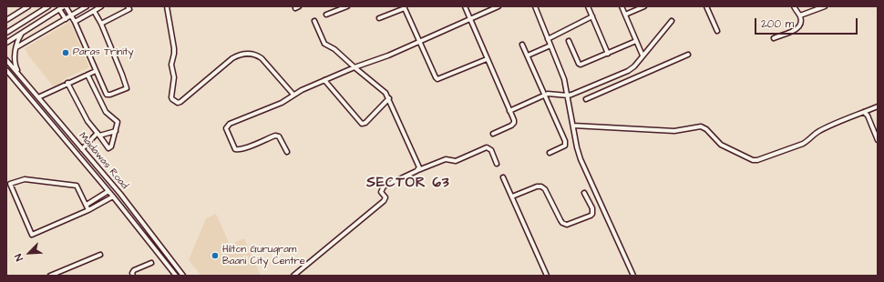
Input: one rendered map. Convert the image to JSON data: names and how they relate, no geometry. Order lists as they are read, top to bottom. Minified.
{"streets":{"street":["Maidawas Road"]},"districts":["SECTOR 63"],"places":["Paras Trinity","Hilton Gurugram Baani City Centre"],"scale_bar":"200 m","north":"bottom left"}
